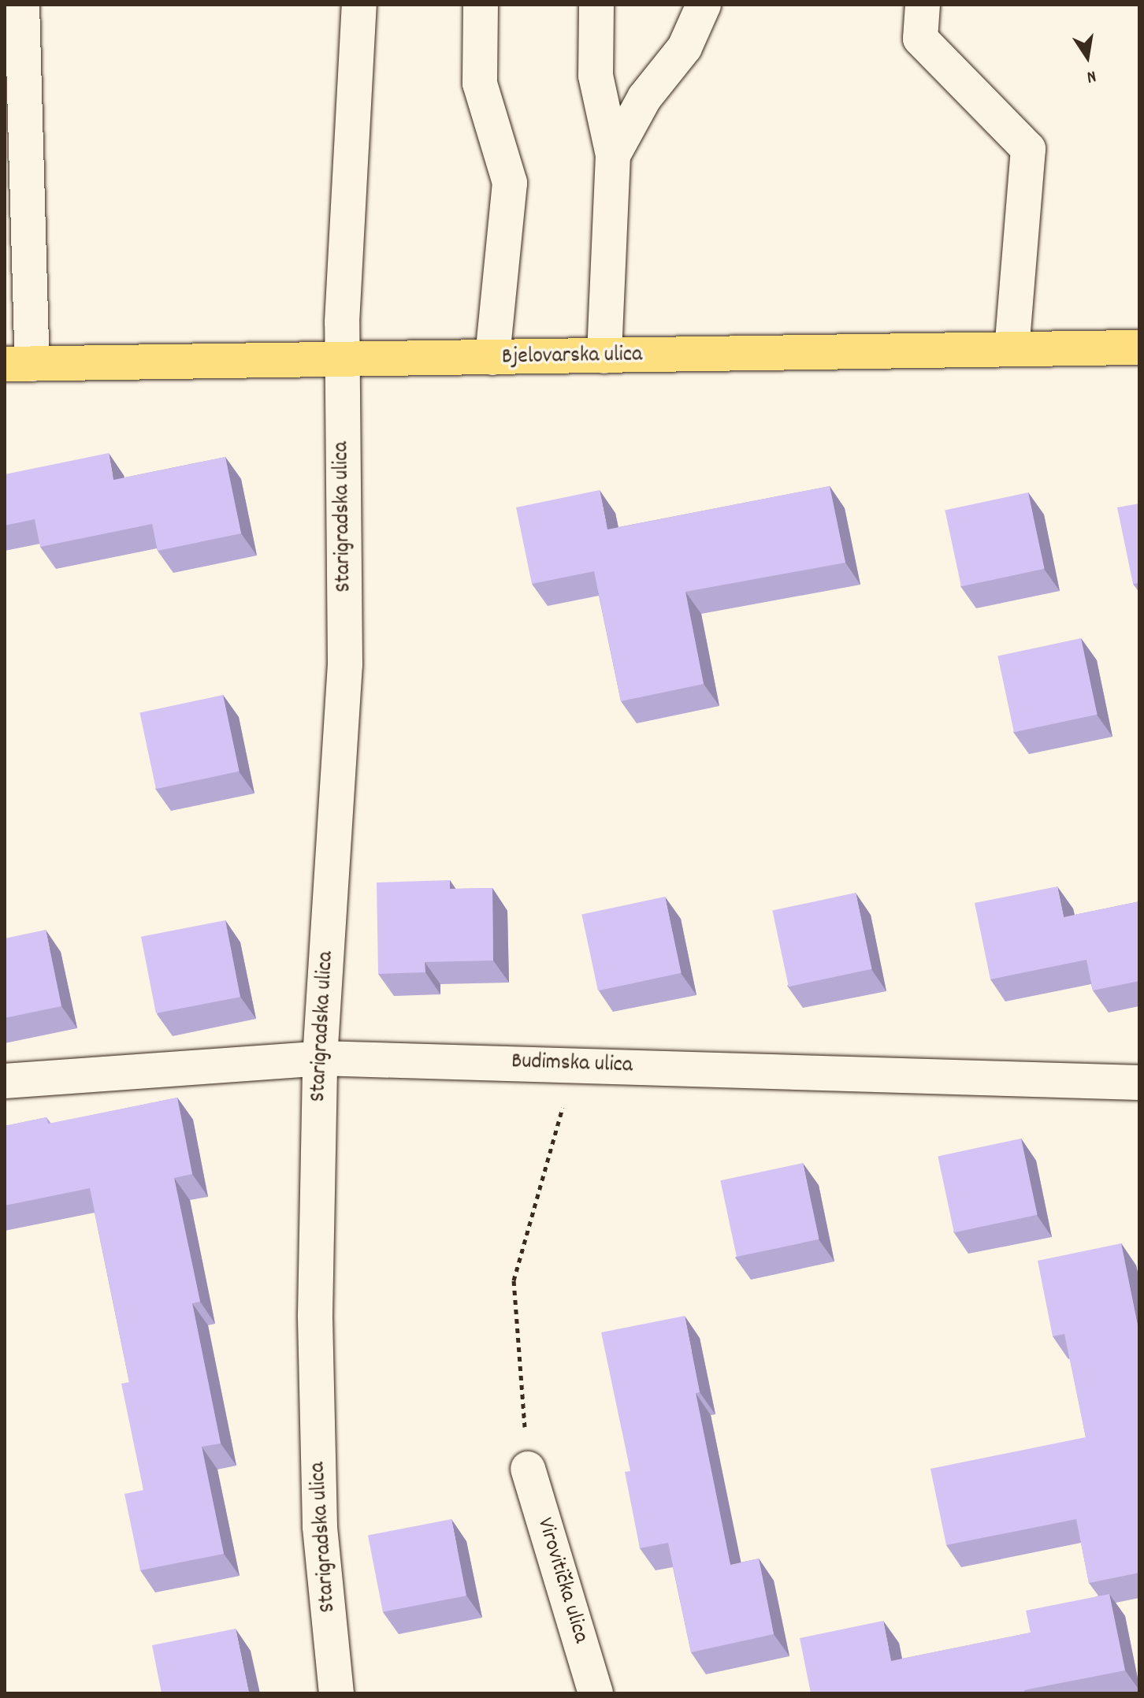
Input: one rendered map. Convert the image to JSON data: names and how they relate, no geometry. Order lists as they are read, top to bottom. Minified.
{"streets":{"main road":["Bjelovarska ulica"],"street":["Starigradska ulica","Budimska ulica","Virovitička ulica"]},"crossings":[["Bjelovarska ulica","Starigradska ulica"],["Starigradska ulica","Budimska ulica"]],"north":"bottom"}
